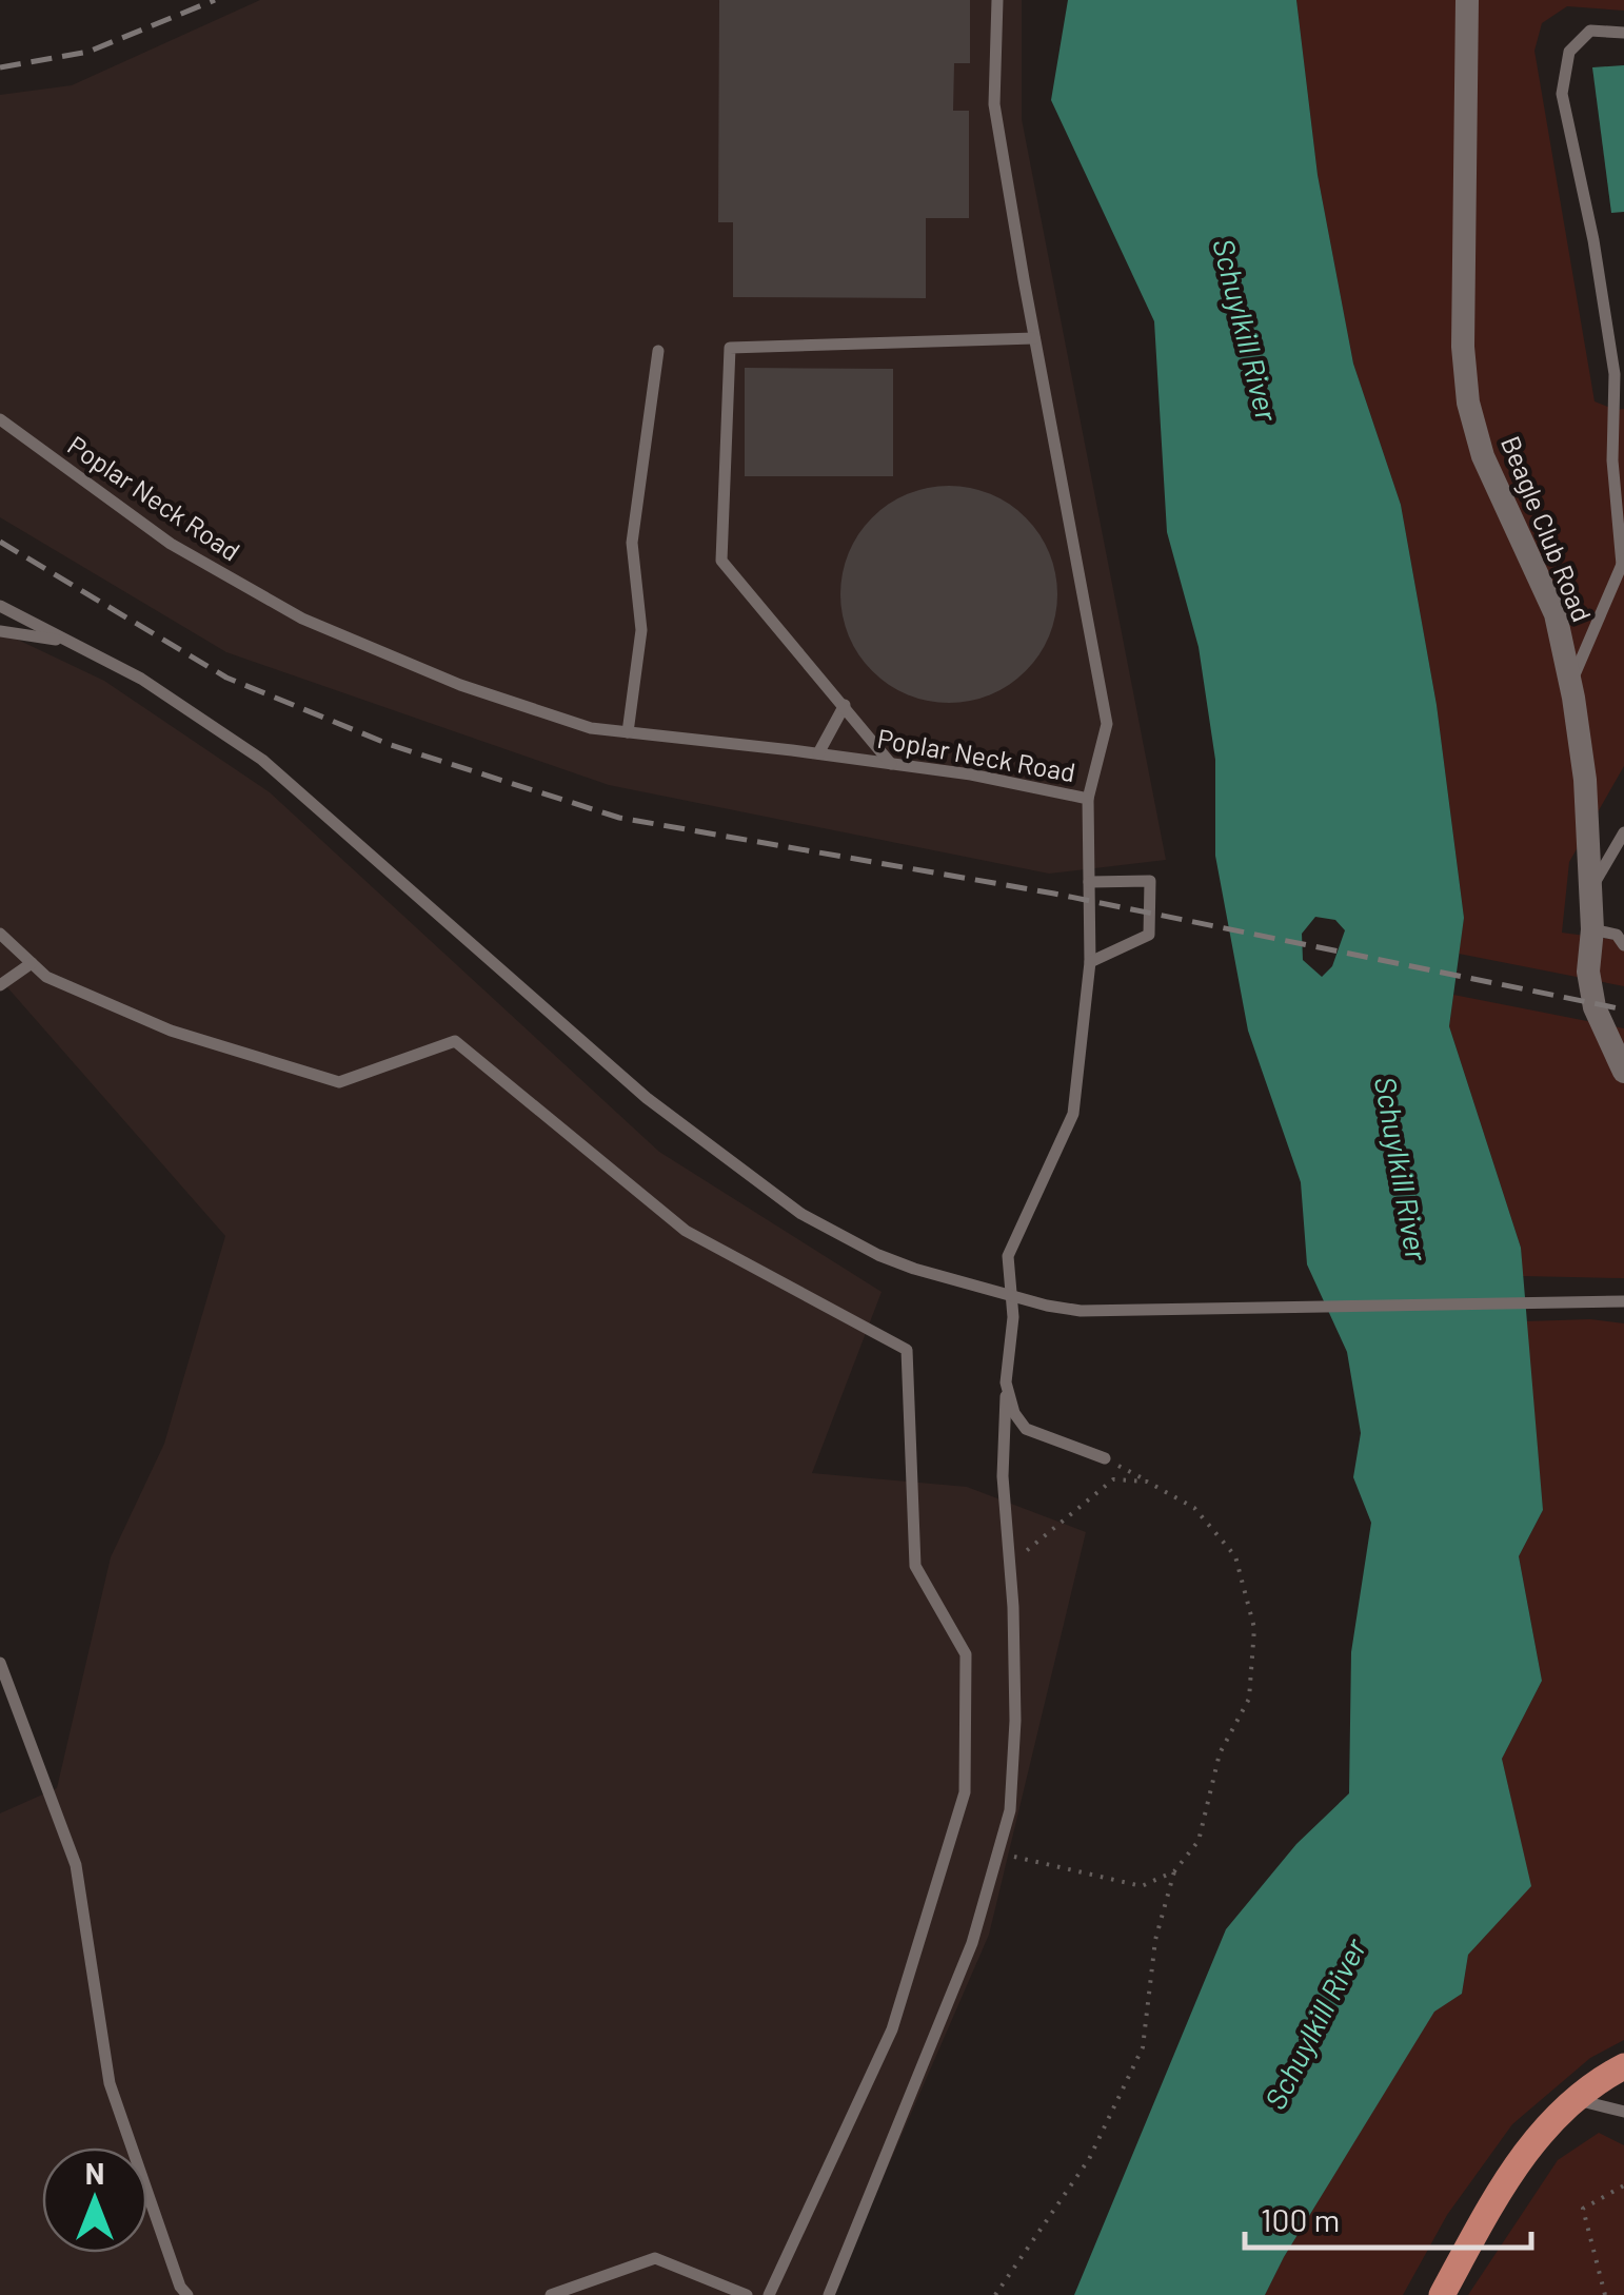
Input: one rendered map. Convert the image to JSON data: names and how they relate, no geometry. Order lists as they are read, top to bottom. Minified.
{"streets":{"street":["Beagle Club Road"],"lane":["Poplar Neck Road"]},"water":["Schuylkill River"],"scale_bar":"100 m","north":"top"}
